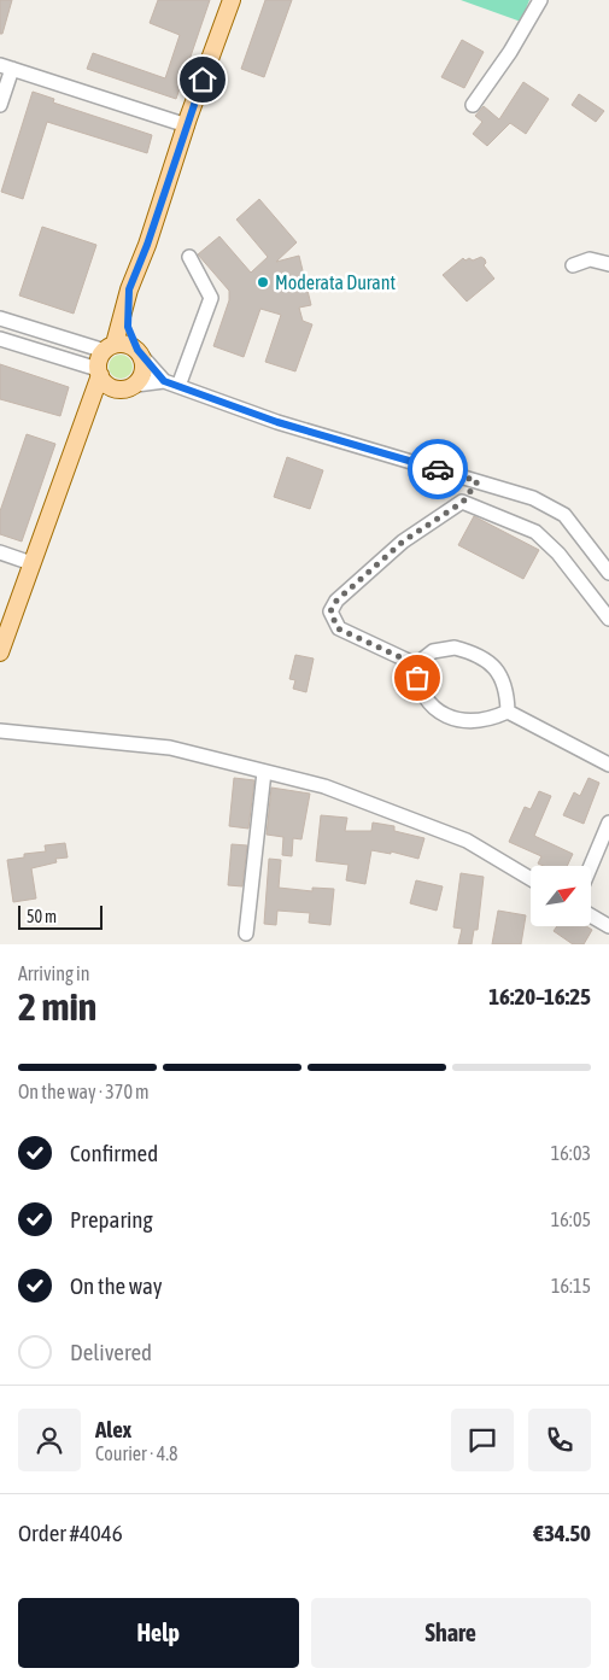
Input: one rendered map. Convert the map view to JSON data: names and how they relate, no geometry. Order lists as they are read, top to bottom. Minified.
{"places":["Moderata Durant"],"scale_bar":"50 m","north":"top right","page":{"scale":"50 m","heading":["2 min","Arriving in","16:20–16:25"],"panel":["Alex","Courier · 4.8","Order #4046","€34.50"],"bar":"On the way · 370 m","list":[["Confirmed","16:03"],["Preparing","16:05"],["On the way","16:15"],"Delivered"],"buttons":["Help","Share"]}}
